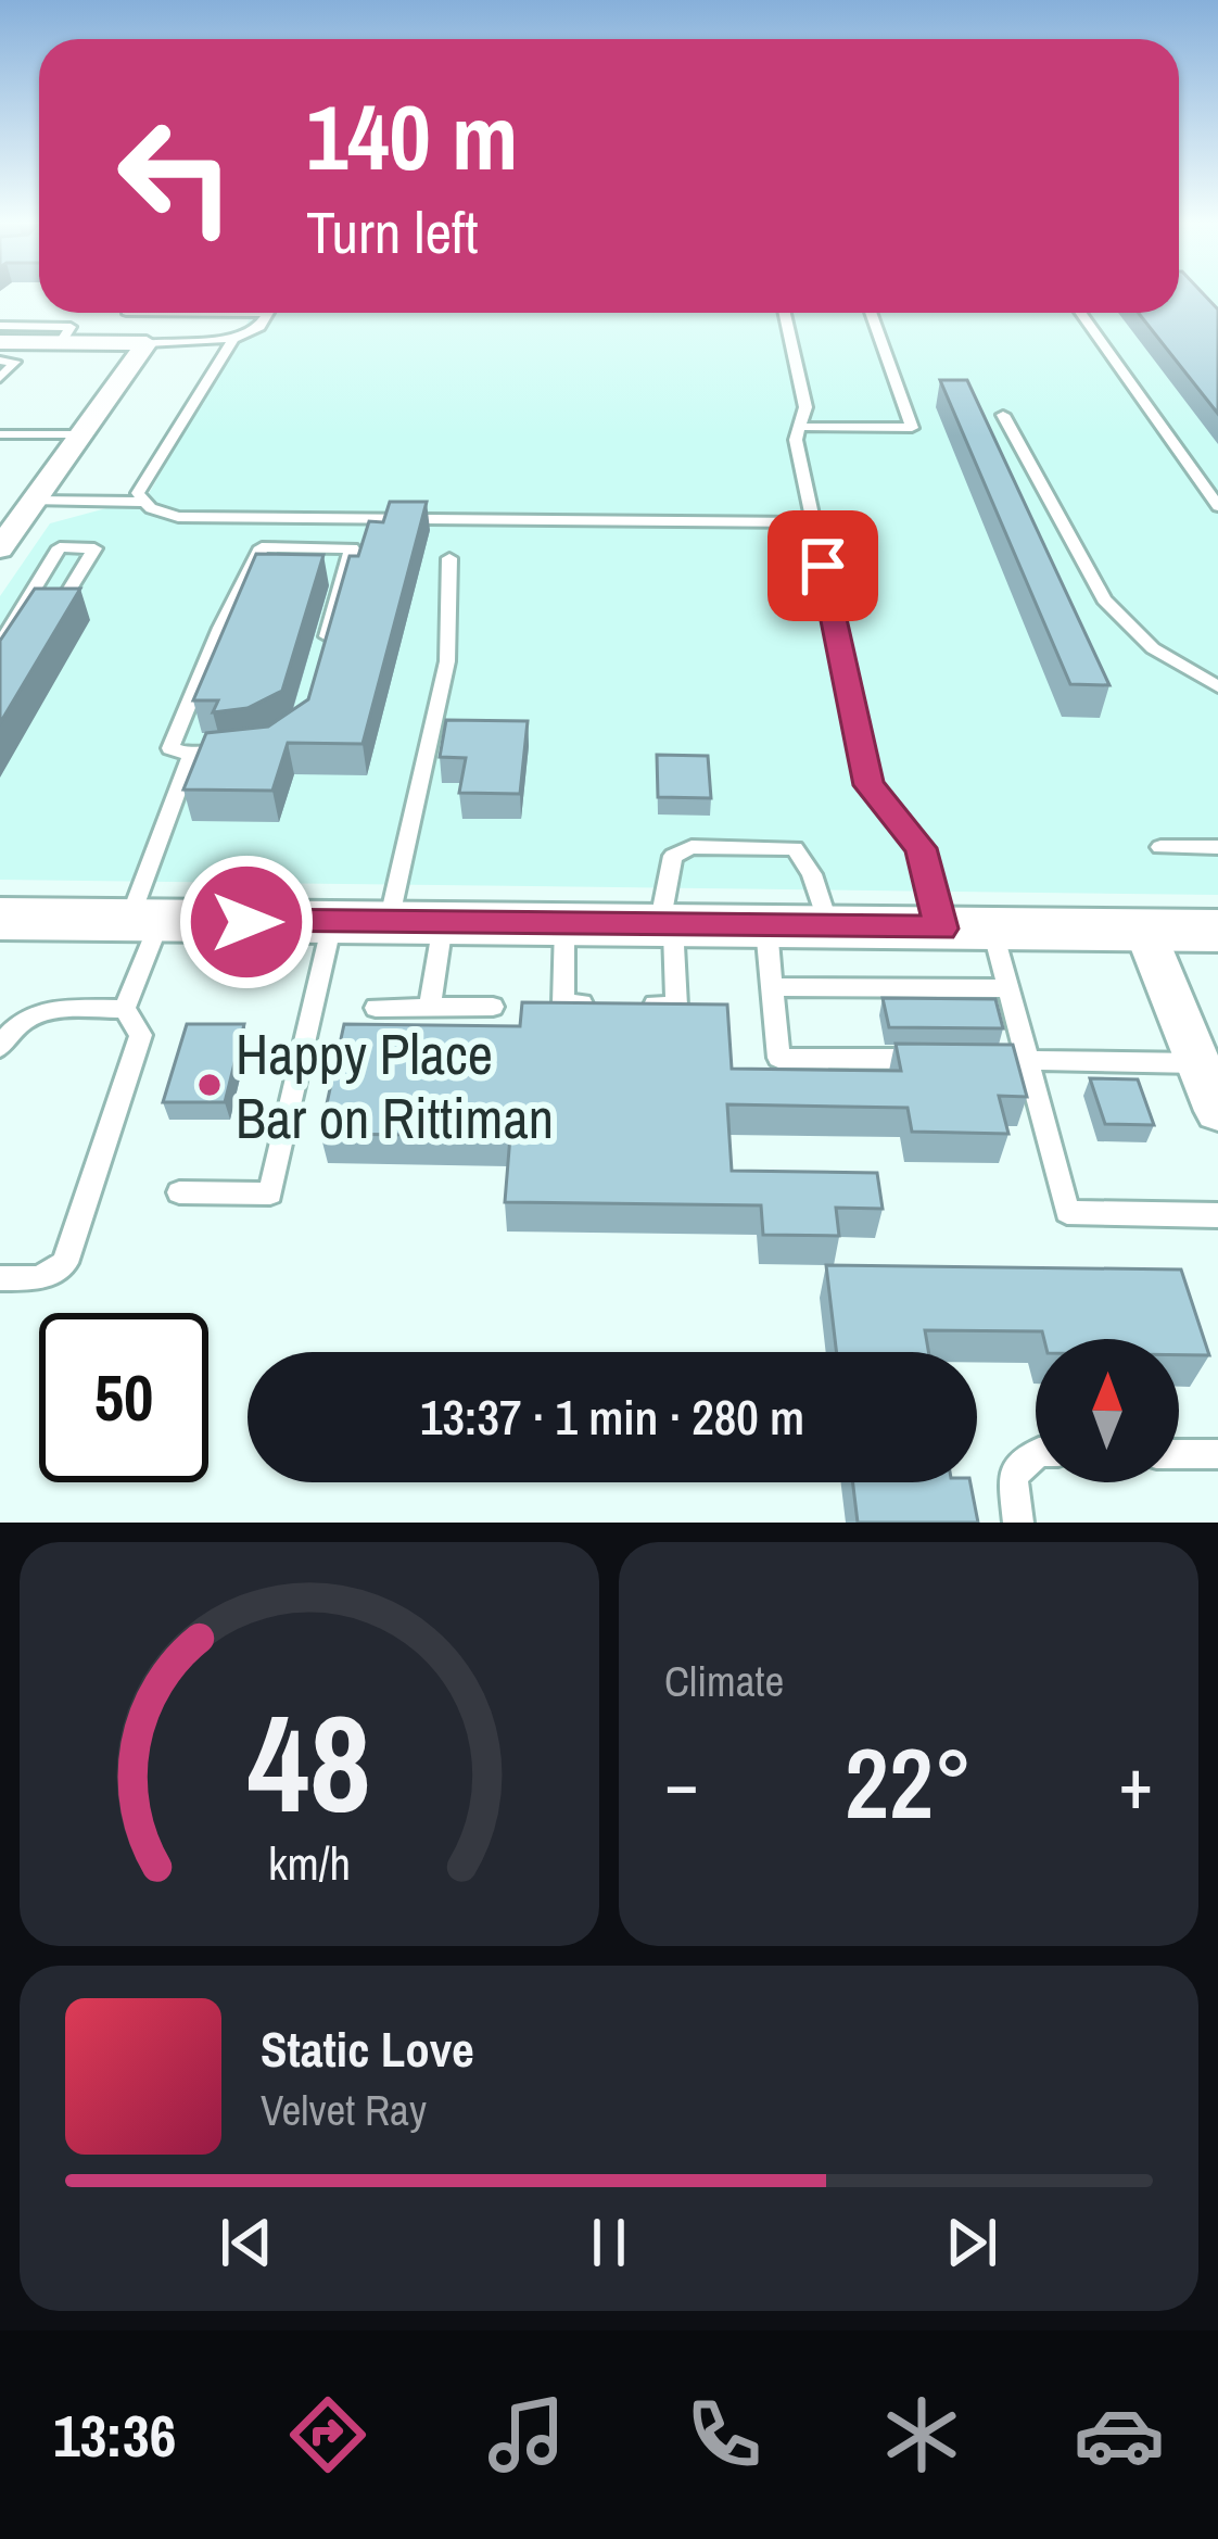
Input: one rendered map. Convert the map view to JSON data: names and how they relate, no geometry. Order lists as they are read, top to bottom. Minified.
{"places":["Happy Place Bar on Rittiman"],"north":"top","page":{"turn":["140 m","Turn left"],"limit":"50","trip":"13:37 · 1 min · 280 m","tile":"Climate","heat":["−","22°","+"],"song":["Static Love","Velvet Ray"],"tabs":"13:36","gauge":["48","km/h"]}}
